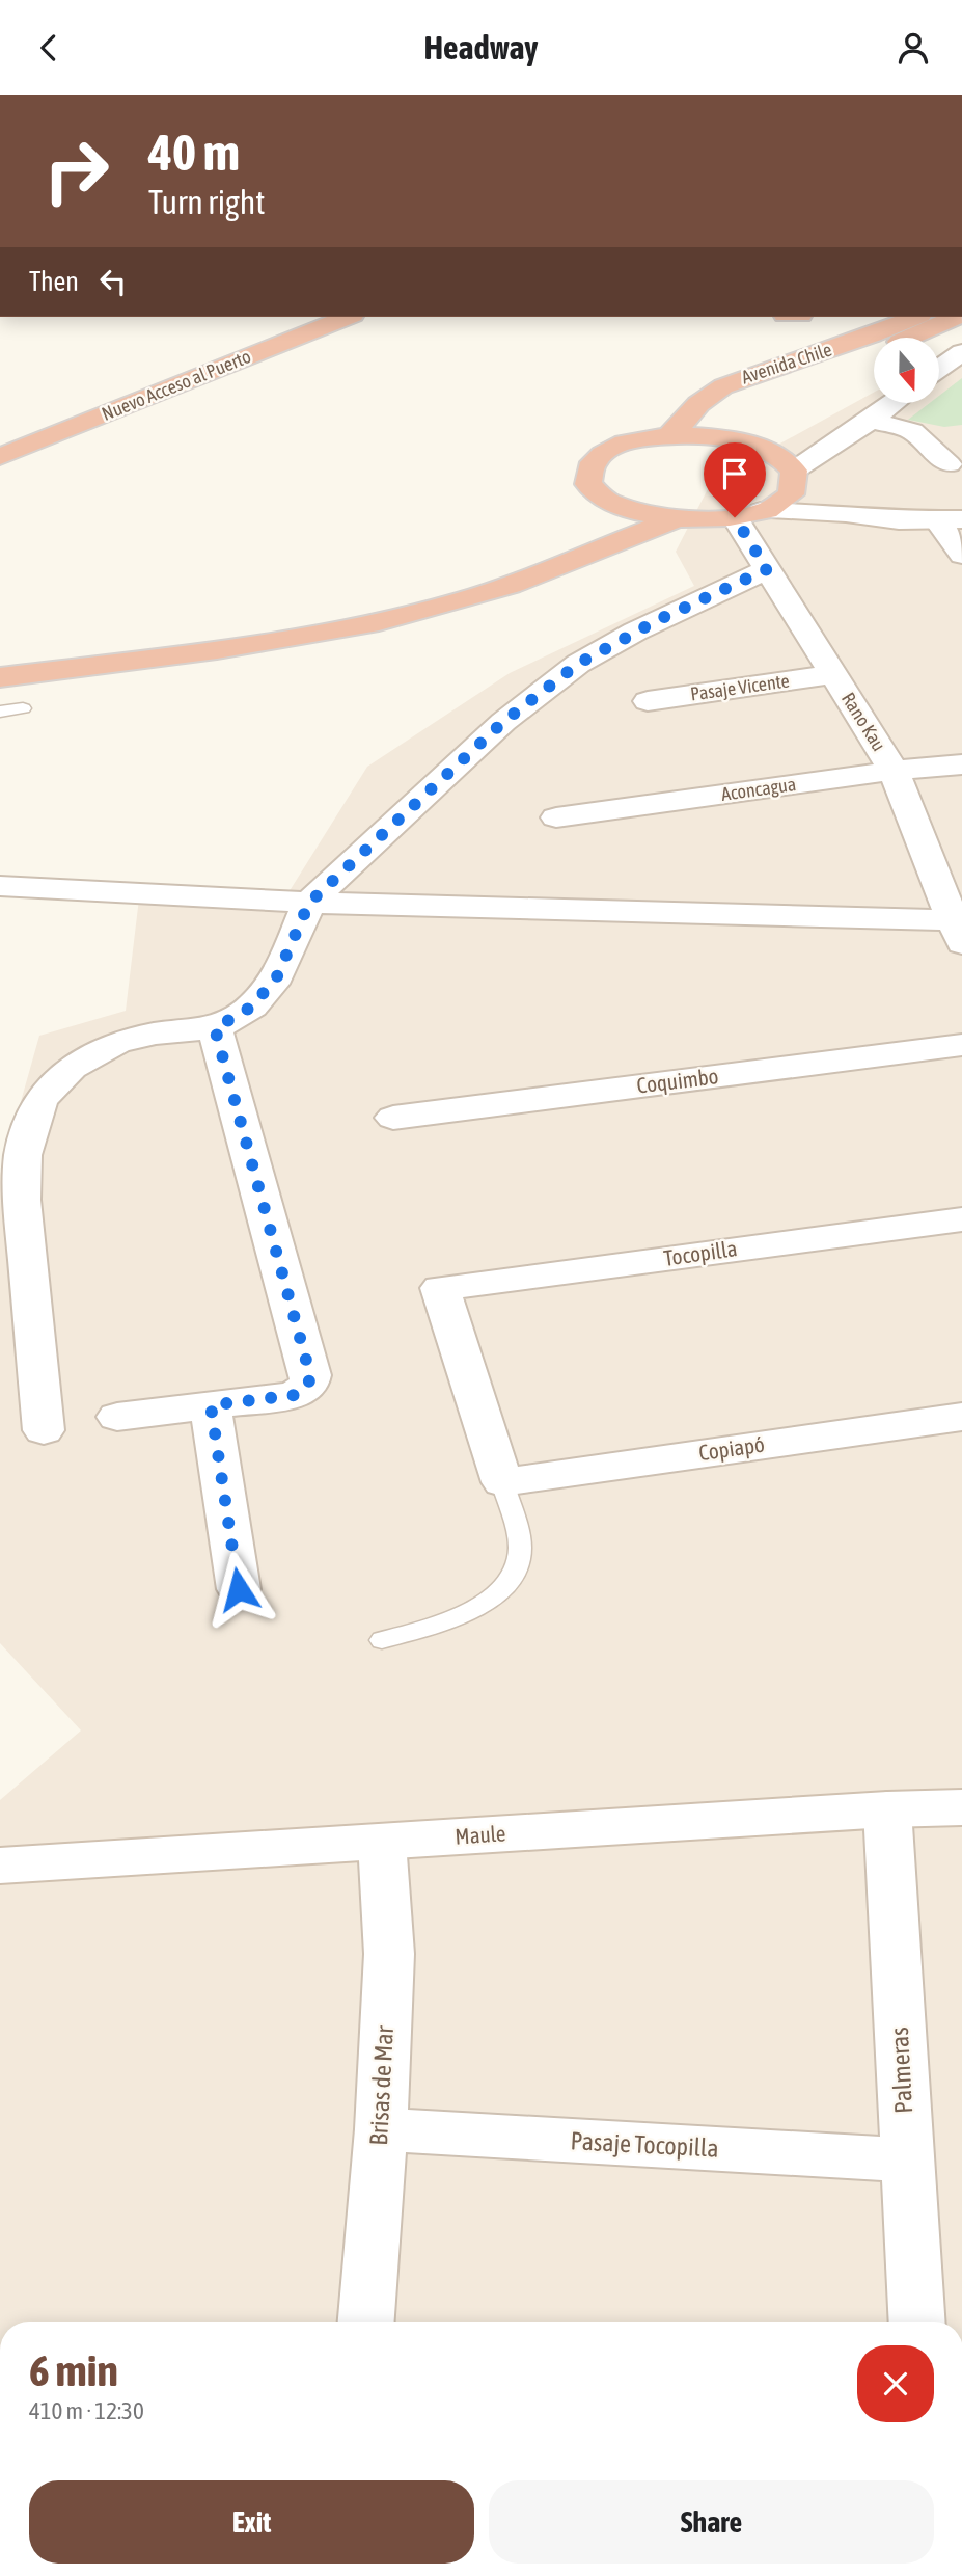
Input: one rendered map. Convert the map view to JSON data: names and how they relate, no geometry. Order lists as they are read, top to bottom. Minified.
{"streets":{"highway":["Avenida Chile","Nuevo Acceso al Puerto"],"street":["Pasaje Vicente","Rano Kau","Aconcagua","Coquimbo","Tocopilla","Copiapó","Maule","Palmeras","Brisas de Mar","Pasaje Tocopilla"]},"crossings":[["Pasaje Vicente","Rano Kau"],["Rano Kau","Aconcagua"],["Tocopilla","Copiapó"],["Maule","Palmeras"],["Maule","Brisas de Mar"],["Palmeras","Pasaje Tocopilla"],["Brisas de Mar","Pasaje Tocopilla"]],"north":"bottom","page":{"header":"Headway","turn":["40 m","Turn right"],"then":"Then","heading":["6 min","410 m · 12:30"],"buttons":["Exit","Share"]}}
